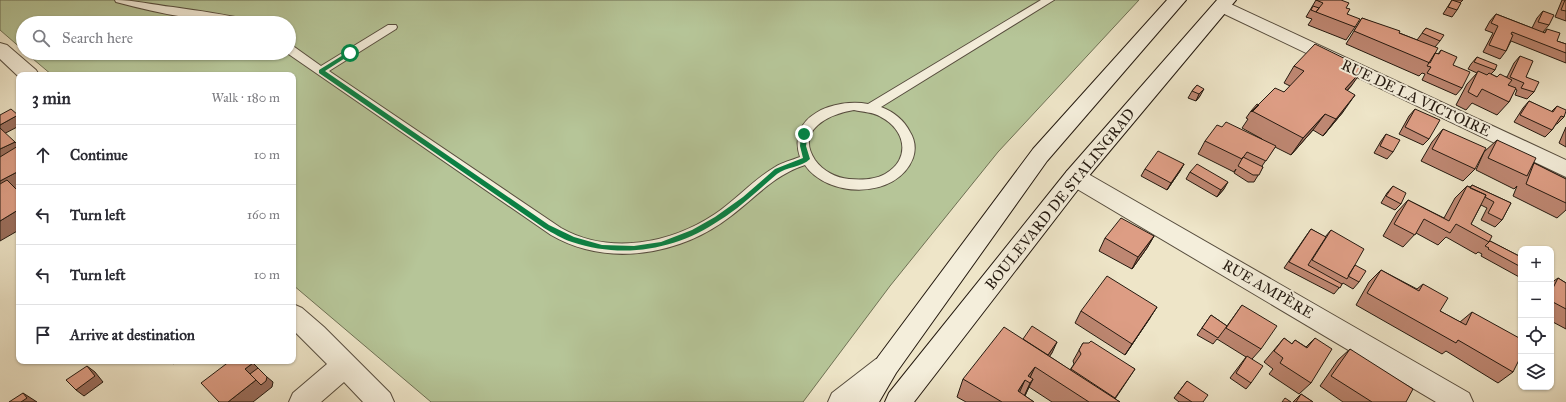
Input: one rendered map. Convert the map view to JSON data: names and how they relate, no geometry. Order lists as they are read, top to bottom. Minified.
{"streets":{"main road":["RUE DE LA VICTOIRE","BOULEVARD DE STALINGRAD","RUE AMPÈRE"]},"crossings":[["RUE DE LA VICTOIRE","BOULEVARD DE STALINGRAD"],["BOULEVARD DE STALINGRAD","RUE AMPÈRE"]],"page":{"search":"Search here","heading":["3 min","Walk · 180 m"],"list":[["Continue","10 m"],["Turn left","160 m"],["Turn left","10 m"],"Arrive at destination"],"map_buttons":["+","−"]}}
